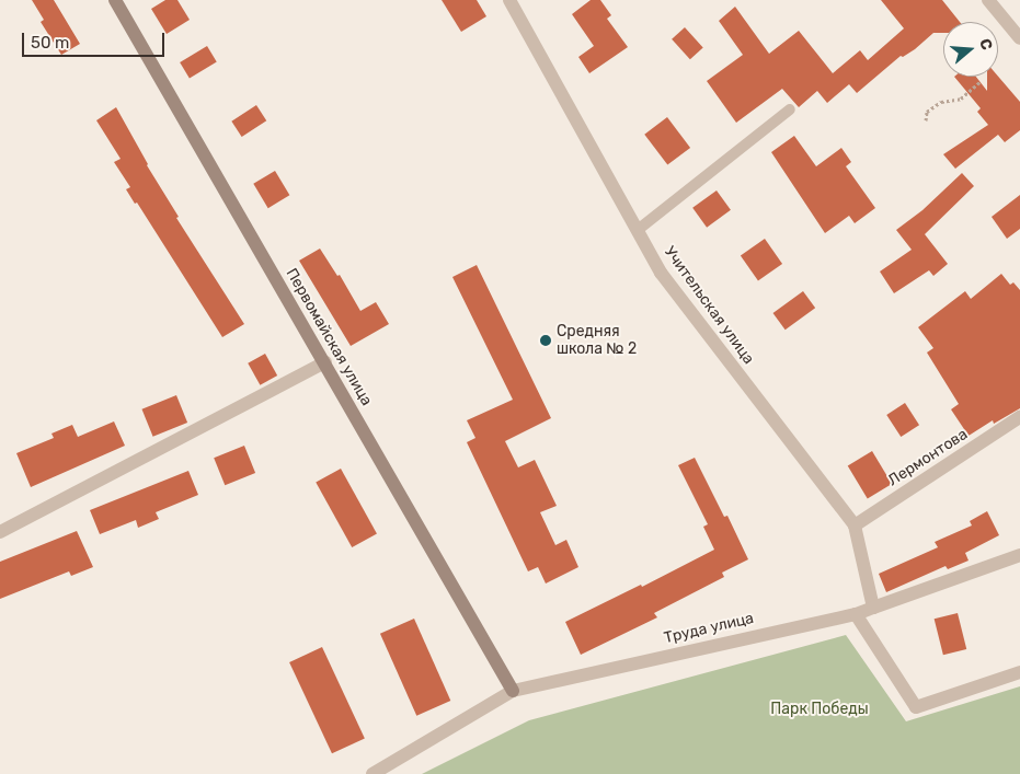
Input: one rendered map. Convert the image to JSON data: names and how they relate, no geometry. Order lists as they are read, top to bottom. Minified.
{"streets":{"street":["Учительская улица","Первомайская улица","Лермонтова","Труда улица"]},"crossings":[["Учительская улица","Лермонтова"],["Первомайская улица","Труда улица"]],"parks":["Парк Победы"],"places":["Средняя школа № 2"],"scale_bar":"50 m","north":"right"}
